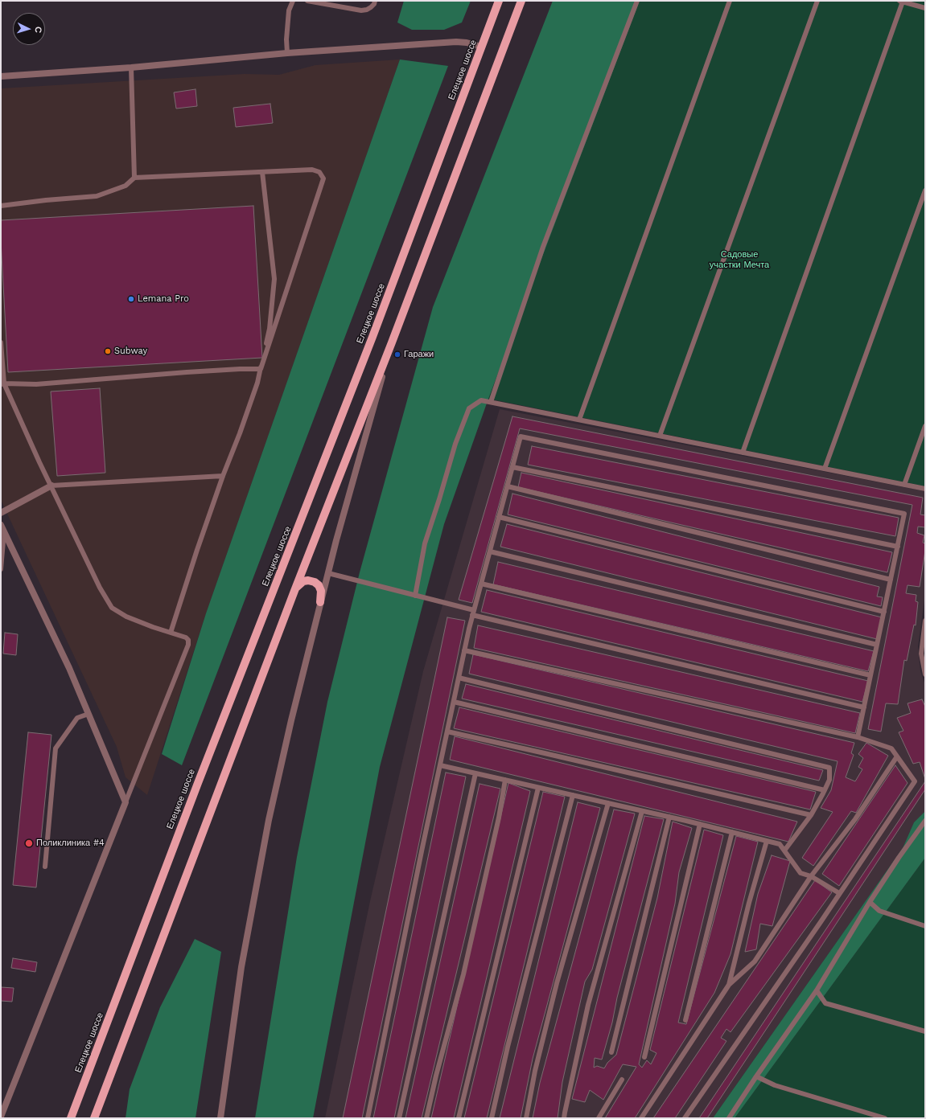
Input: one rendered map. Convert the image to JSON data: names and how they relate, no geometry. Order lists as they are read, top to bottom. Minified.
{"streets":{"main road":["Елецкое шоссе"]},"parks":["Садовые участки Мечта"],"places":["Lemana Pro","Subway","Гаражи","Поликлиника #4"],"north":"right"}
